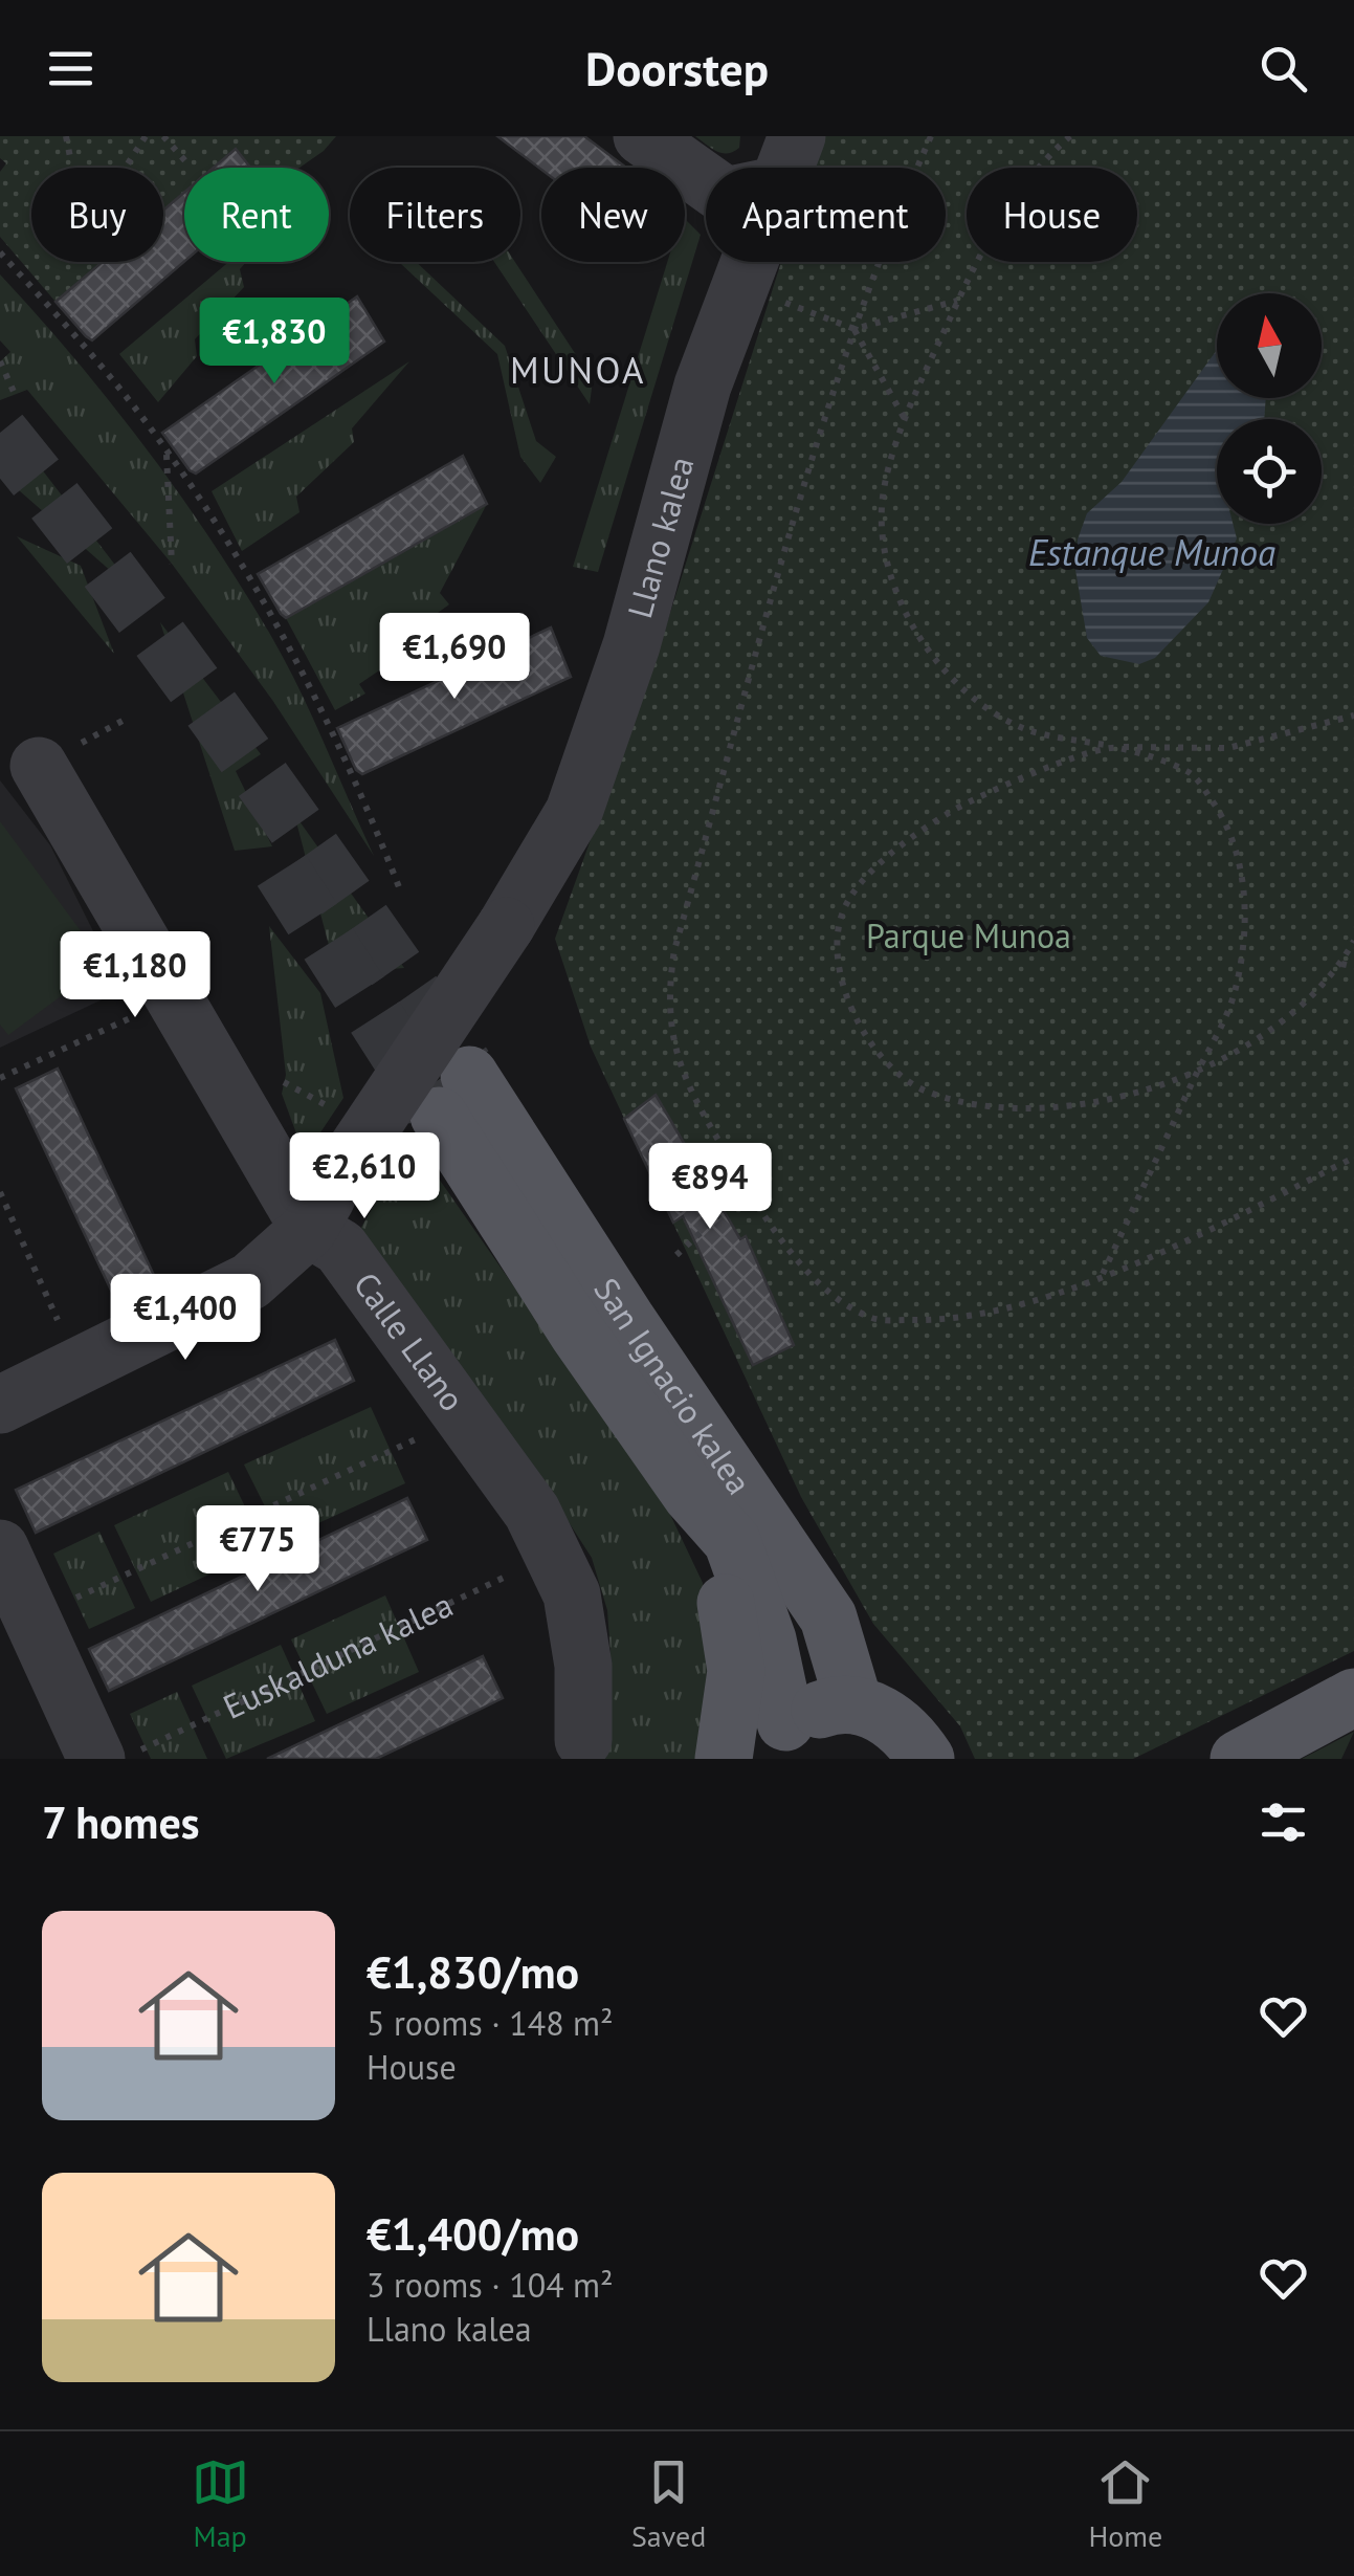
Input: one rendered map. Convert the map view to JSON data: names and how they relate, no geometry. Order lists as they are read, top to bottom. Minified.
{"streets":{"main road":["San Ignacio kalea"],"street":["Llano kalea","Calle Llano"],"path":["Euskalduna kalea"]},"crossings":[["Llano kalea","Calle Llano"],["Calle Llano","Euskalduna kalea"]],"districts":["MUNOA"],"water":["Estanque Munoa"],"parks":["Parque Munoa"],"north":"top","page":{"header":"Doorstep","chip":["Buy","Rent","Filters","New","Apartment","House"],"price":["€1,830","€1,690","€1,180","€2,610","€894","€1,400","€775"],"heading":"7 homes","list":[{"name":"€1,830/mo","note":"5 rooms · 148 m² · House"},{"name":"€1,400/mo","note":"3 rooms · 104 m² · Llano kalea"}],"tabs":["Map","Saved","Home"]}}
